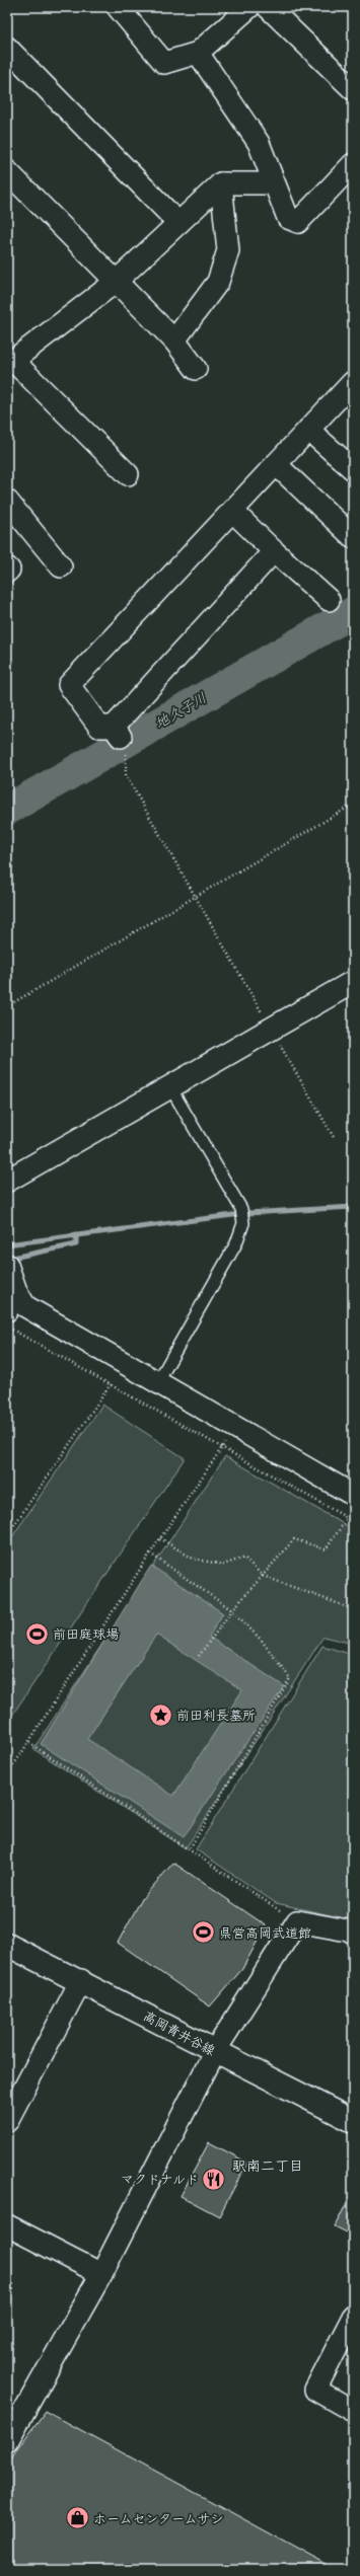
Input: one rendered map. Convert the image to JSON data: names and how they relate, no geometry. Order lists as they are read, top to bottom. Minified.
{"streets":{"street":["高岡青井谷線"]},"districts":["駅南二丁目"],"water":["地久子川"],"places":{"sports":["前田庭球場","県営高岡武道館"],"place":["前田利長墓所"],"restaurant":["マクドナルド"],"shop":["ホームセンタームサシ"]}}
